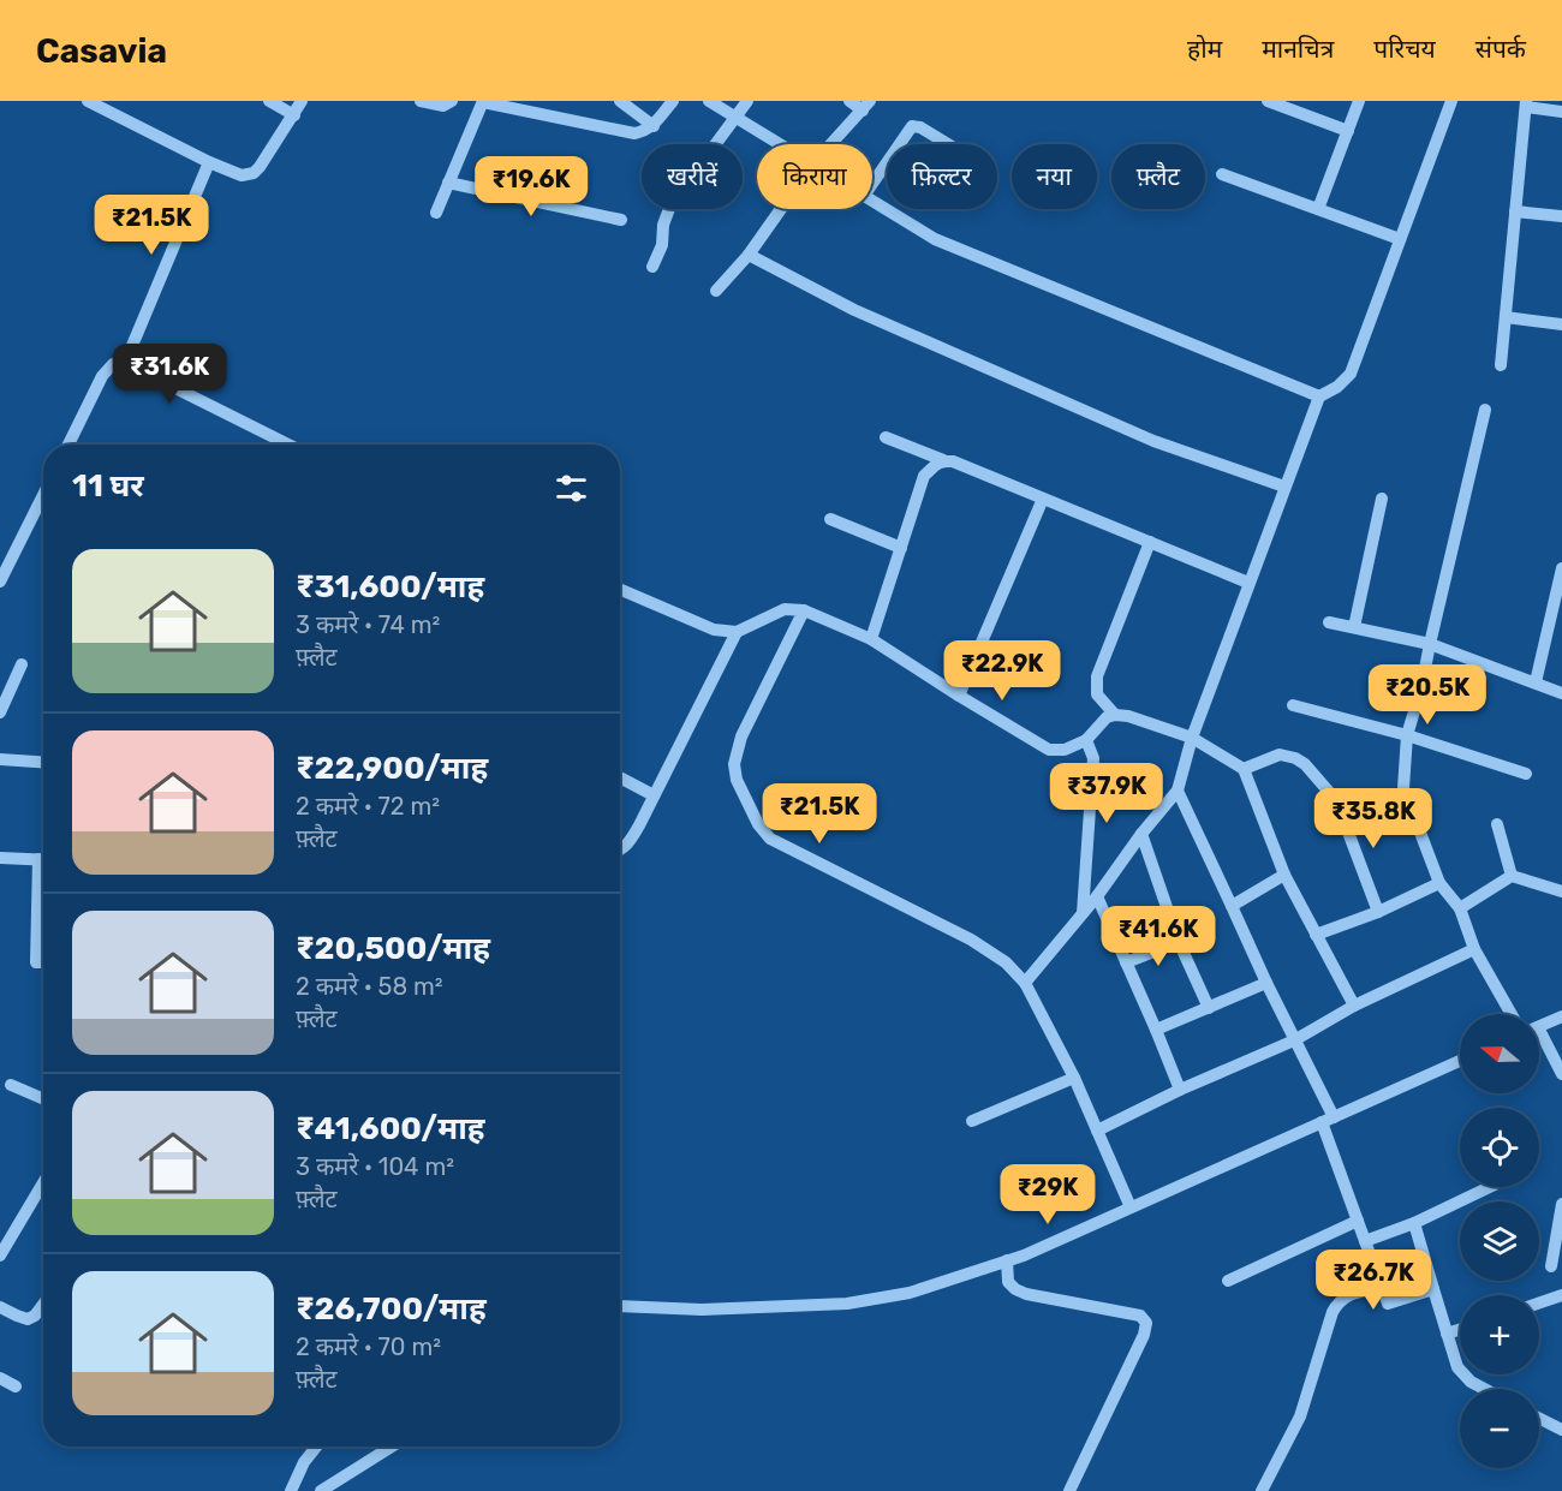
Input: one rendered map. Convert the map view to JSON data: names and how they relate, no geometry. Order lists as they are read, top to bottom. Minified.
{"north":"left","page":{"header":"Casavia","nav":["होम","मानचित्र","परिचय","संपर्क"],"chip":["खरीदें","किराया","फ़िल्टर","नया","फ़्लैट"],"price":["₹19.6K","₹21.5K","₹31.6K","₹22.9K","₹20.5K","₹37.9K","₹21.5K","₹35.8K","₹41.6K","₹29K","₹26.7K"],"heading":"11 घर","list":[{"name":"₹31,600/माह","note":"3 कमरे · 74 m² · फ़्लैट"},{"name":"₹22,900/माह","note":"2 कमरे · 72 m² · फ़्लैट"},{"name":"₹20,500/माह","note":"2 कमरे · 58 m² · फ़्लैट"},{"name":"₹41,600/माह","note":"3 कमरे · 104 m² · फ़्लैट"},{"name":"₹26,700/माह","note":"2 कमरे · 70 m² · फ़्लैट"}],"map_buttons":["+","−"]}}
